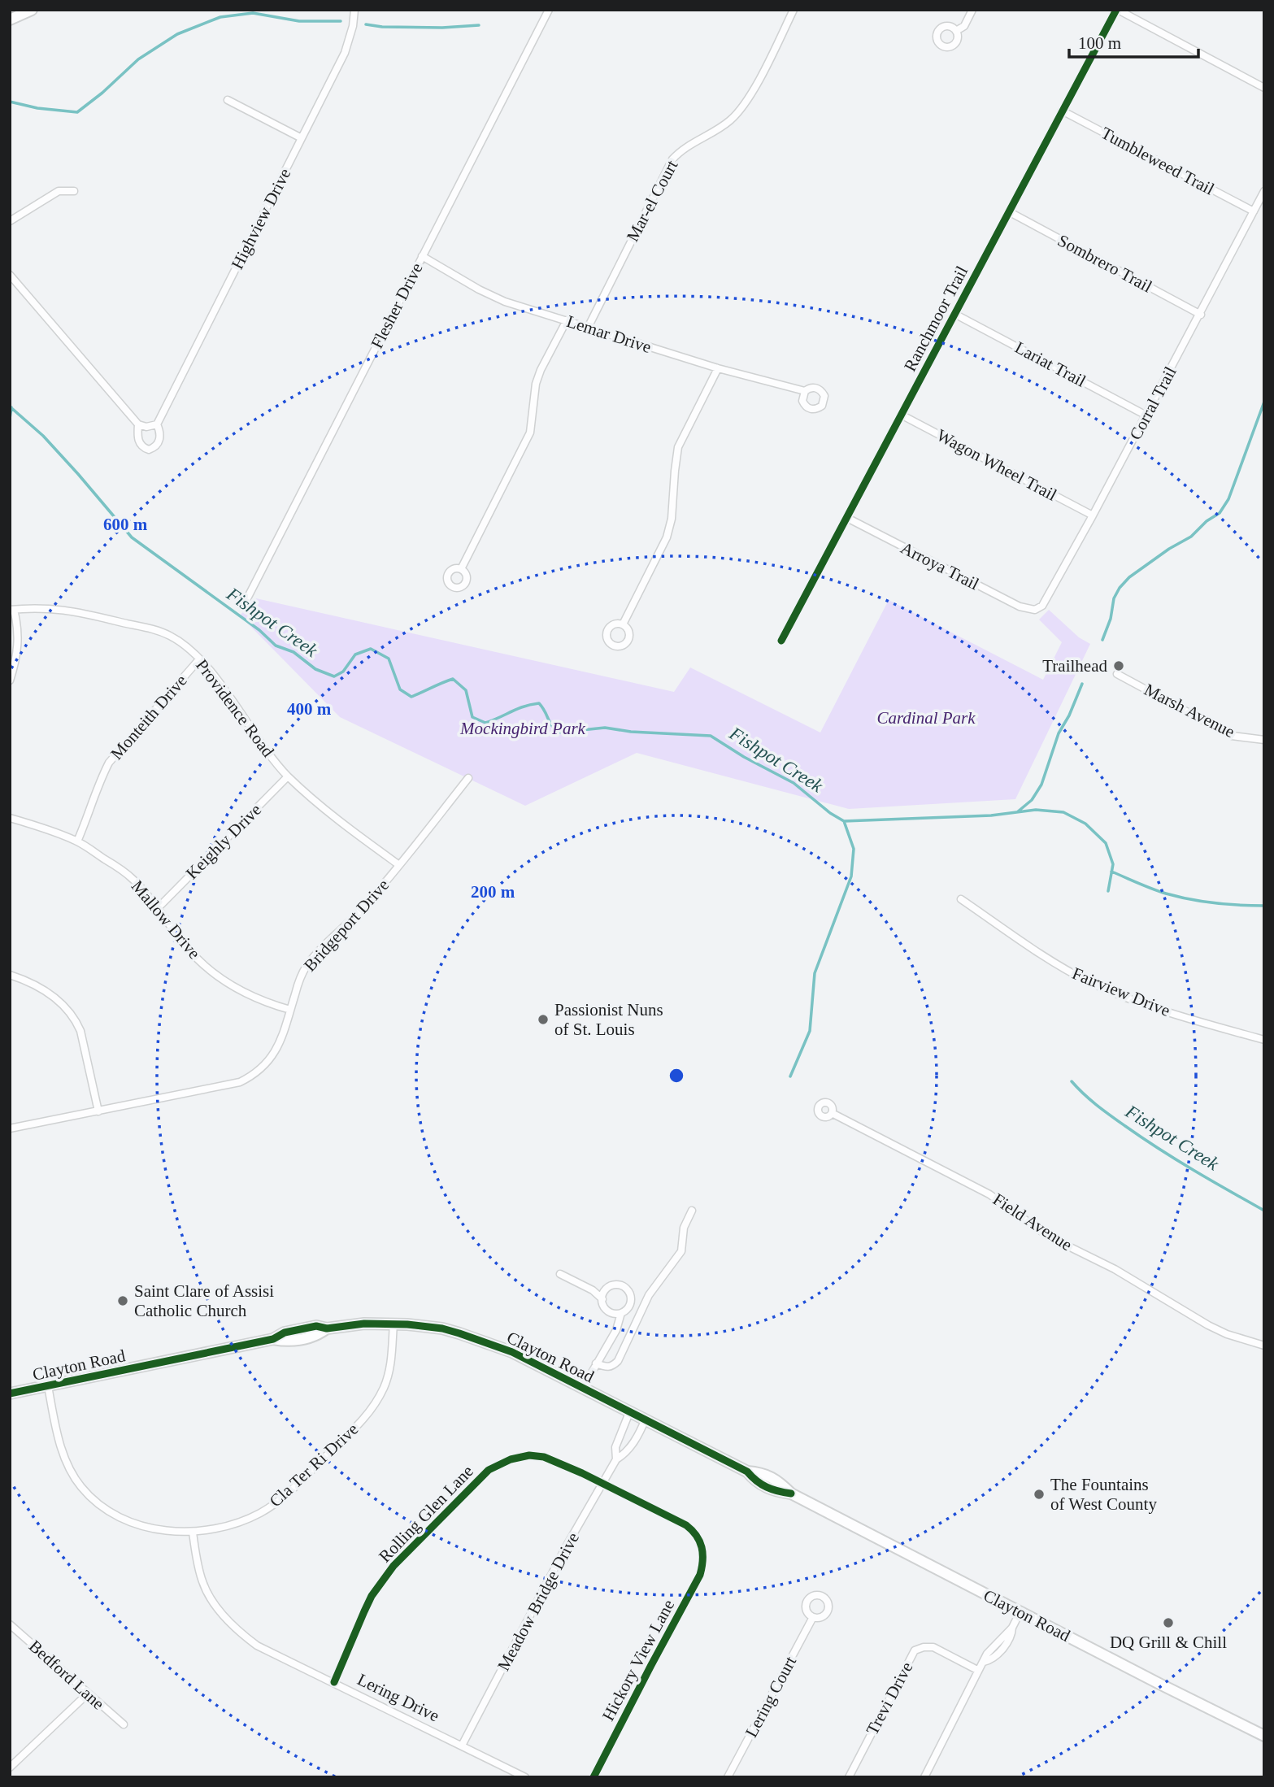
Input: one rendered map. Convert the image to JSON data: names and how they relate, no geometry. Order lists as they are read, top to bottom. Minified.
{"streets":{"main road":["Clayton Road"],"street":["Tumbleweed Trail","Mar-el Court","Highview Drive","Sombrero Trail","Flesher Drive","Ranchmoor Trail","Lemar Drive","Lariat Trail","Corral Trail","Wagon Wheel Trail","Arroya Trail","Providence Road","Marsh Avenue","Monteith Drive","Keighly Drive","Mallow Drive","Bridgeport Drive","Fairview Drive","Field Avenue","Cla Ter Ri Drive","Rolling Glen Lane","Meadow Bridge Drive","Hickory View Lane","Bedford Lane","Lering Court","Lering Drive","Trevi Drive"]},"crossings":[["Tumbleweed Trail","Ranchmoor Trail"],["Tumbleweed Trail","Corral Trail"],["Mar-el Court","Lemar Drive"],["Sombrero Trail","Ranchmoor Trail"],["Sombrero Trail","Corral Trail"],["Flesher Drive","Lemar Drive"],["Ranchmoor Trail","Lariat Trail"],["Ranchmoor Trail","Wagon Wheel Trail"],["Ranchmoor Trail","Arroya Trail"],["Lariat Trail","Corral Trail"],["Corral Trail","Wagon Wheel Trail"],["Corral Trail","Arroya Trail"],["Providence Road","Monteith Drive"],["Providence Road","Keighly Drive"],["Providence Road","Bridgeport Drive"],["Monteith Drive","Mallow Drive"],["Keighly Drive","Mallow Drive"],["Mallow Drive","Bridgeport Drive"],["Clayton Road","Cla Ter Ri Drive"],["Clayton Road","Meadow Bridge Drive"],["Cla Ter Ri Drive","Lering Drive"],["Rolling Glen Lane","Meadow Bridge Drive"],["Rolling Glen Lane","Hickory View Lane"],["Rolling Glen Lane","Lering Drive"],["Meadow Bridge Drive","Lering Drive"]],"water":["Fishpot Creek"],"parks":["Cardinal Park","Mockingbird Park"],"places":["Trailhead","Passionist Nuns of St. Louis","Saint Clare of Assisi Catholic Church","The Fountains of West County","DQ Grill & Chill"],"scale_bar":"100 m","rings":["600 m","400 m","200 m"]}
